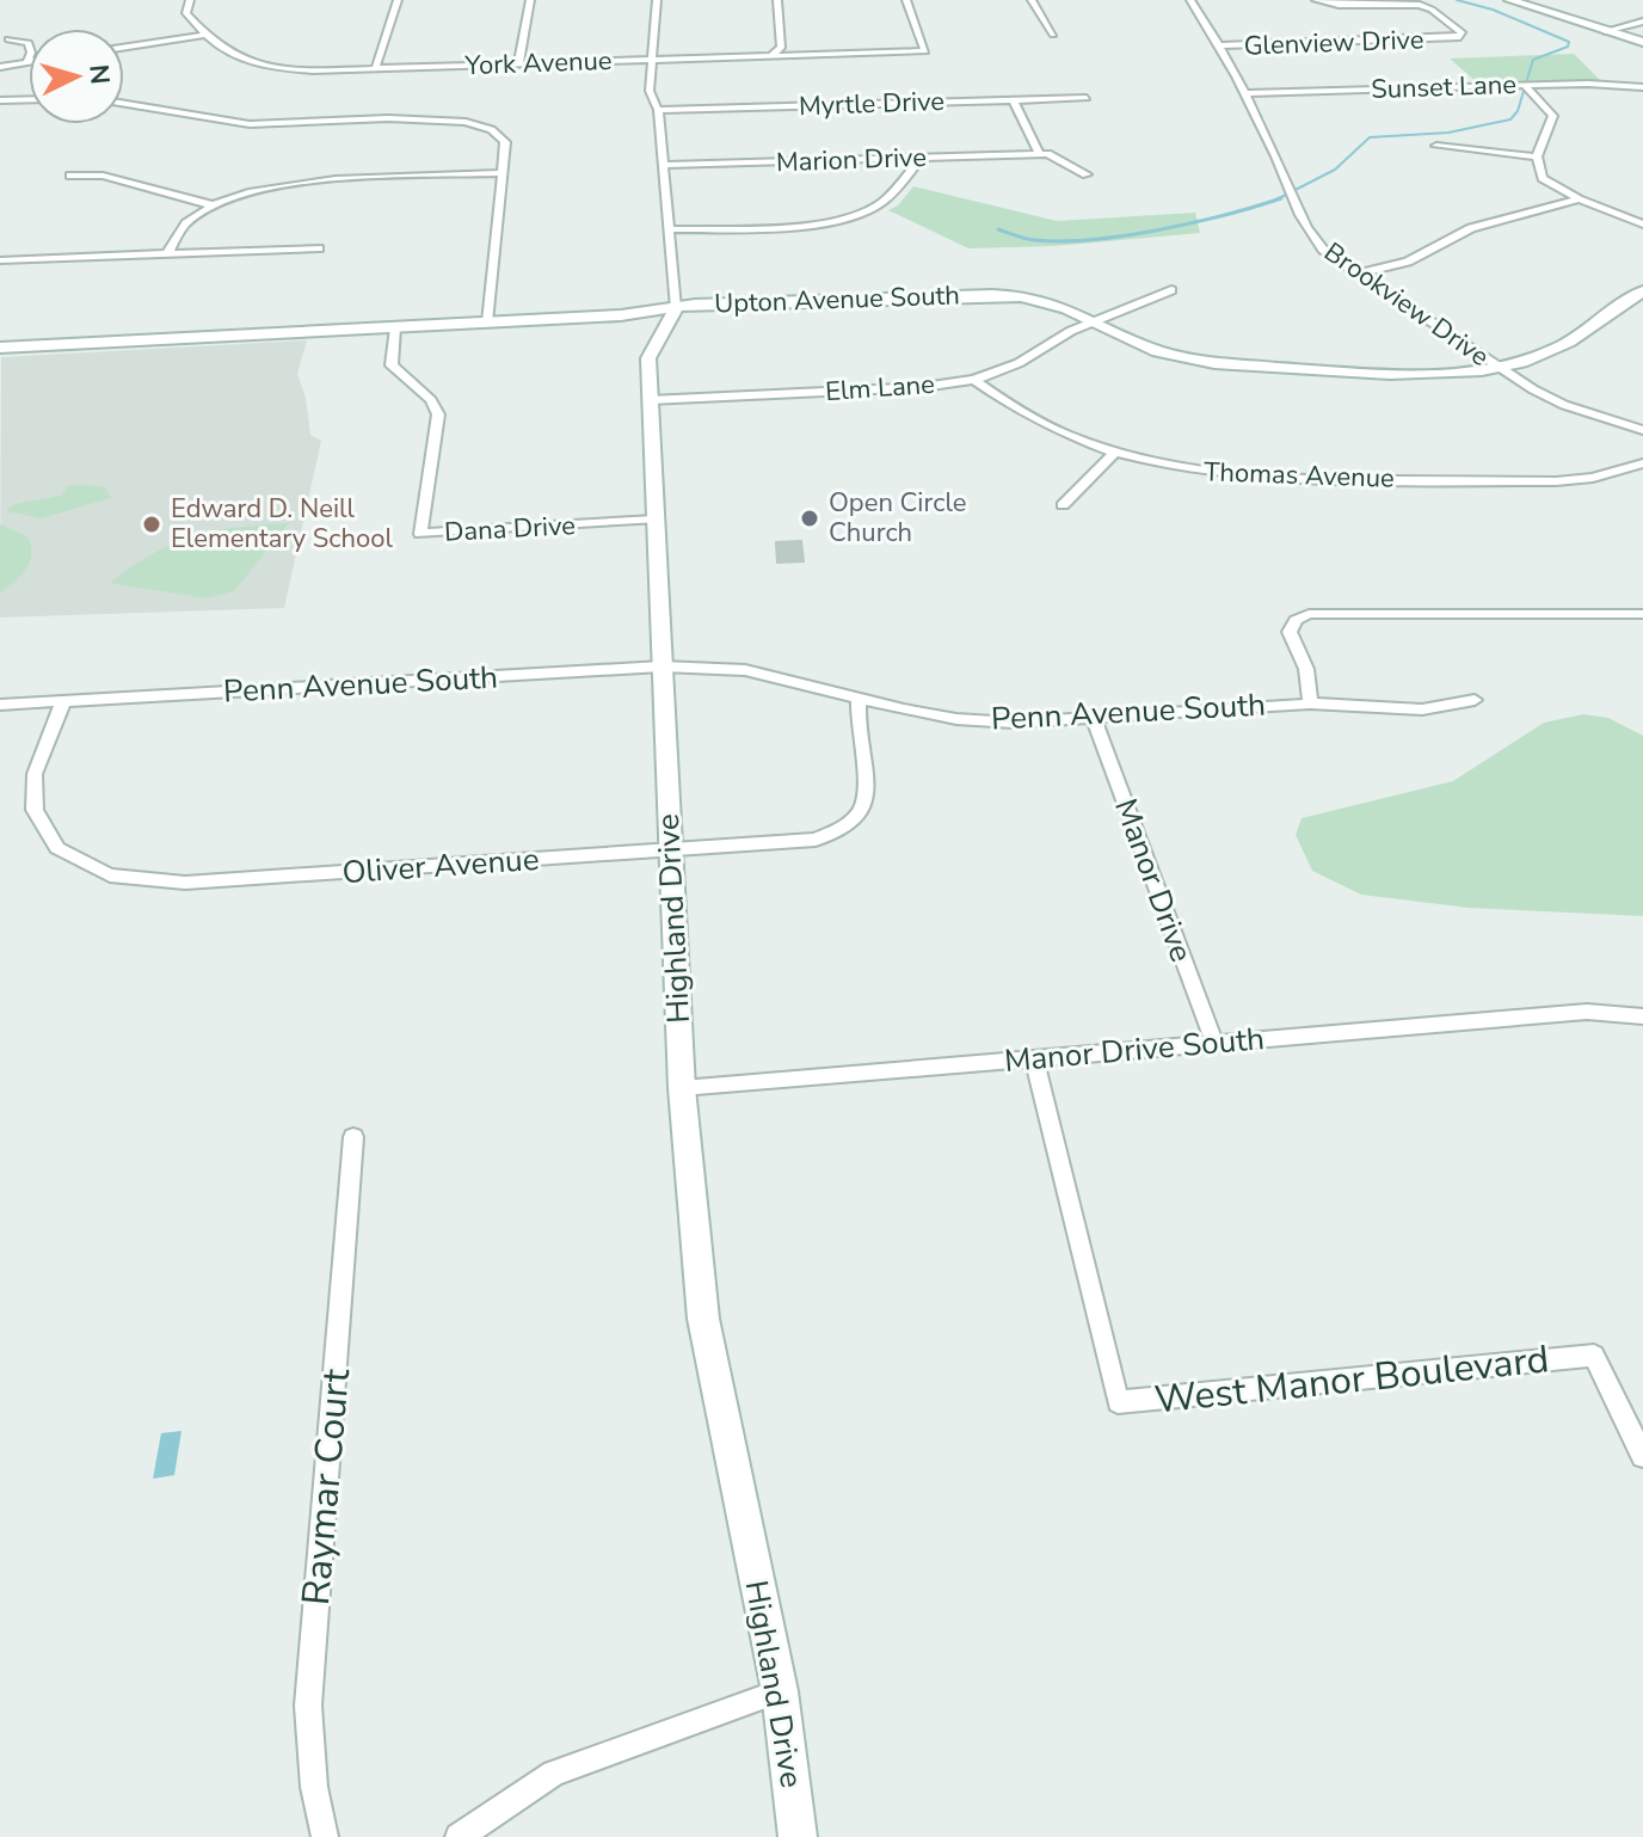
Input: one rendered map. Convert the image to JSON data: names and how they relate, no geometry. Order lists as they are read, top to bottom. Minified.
{"streets":{"street":["Glenview Drive","York Avenue","Sunset Lane","Myrtle Drive","Marion Drive","Upton Avenue South","Brookview Drive","Elm Lane","Thomas Avenue","Dana Drive","Penn Avenue South","Oliver Avenue","Manor Drive","Highland Drive","Manor Drive South","West Manor Boulevard","Raymar Court"]},"crossings":[["Glenview Drive","Brookview Drive"],["Sunset Lane","Brookview Drive"],["Upton Avenue South","Brookview Drive"],["Upton Avenue South","Elm Lane"],["Upton Avenue South","Dana Drive"],["Upton Avenue South","Highland Drive"],["Elm Lane","Thomas Avenue"],["Elm Lane","Highland Drive"],["Dana Drive","Highland Drive"],["Penn Avenue South","Oliver Avenue"],["Penn Avenue South","Manor Drive"],["Penn Avenue South","Highland Drive"],["Oliver Avenue","Highland Drive"],["Manor Drive","Manor Drive South"],["Highland Drive","Manor Drive South"],["Manor Drive South","West Manor Boulevard"]],"places":["Open Circle Church","Edward D. Neill Elementary School"],"north":"right"}
